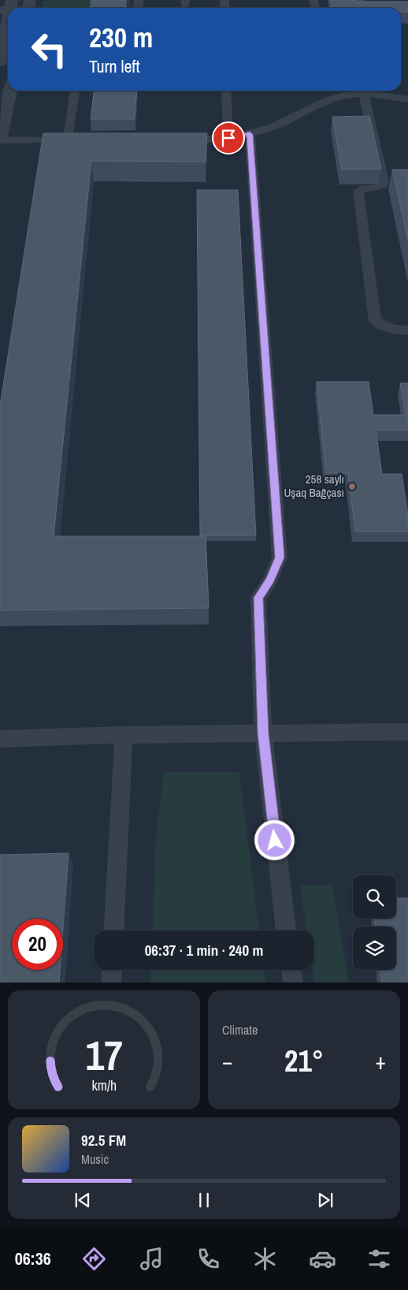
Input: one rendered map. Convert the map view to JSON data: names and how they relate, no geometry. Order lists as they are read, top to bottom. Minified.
{"places":["258 saylı Uşaq Bağçası"],"page":{"turn":["230 m","Turn left"],"limit":"20","trip":"06:37 · 1 min · 240 m","tile":"Climate","heat":["−","21°","+"],"song":["92.5 FM","Music"],"tabs":"06:36","gauge":["17","km/h"]}}
